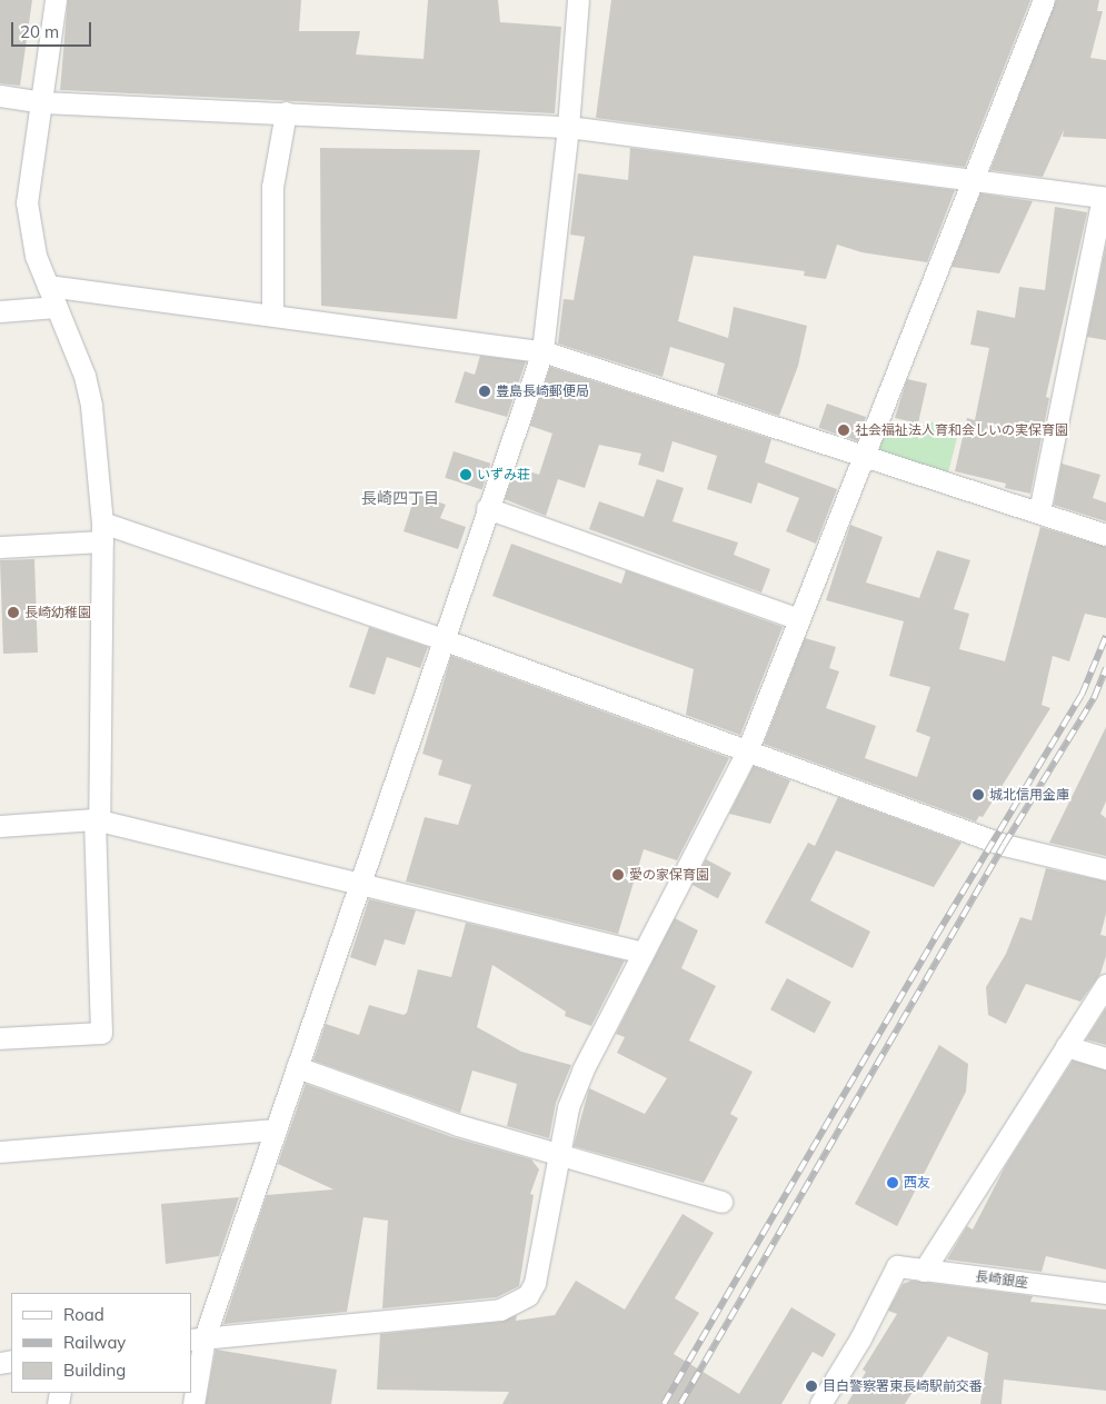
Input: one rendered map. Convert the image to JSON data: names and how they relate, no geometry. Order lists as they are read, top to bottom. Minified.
{"streets":{"street":["長崎銀座"]},"districts":["長崎四丁目"],"places":["豊島長崎郵便局","社会福祉法人育和会しいの実保育園","いずみ荘","長崎幼稚園","城北信用金庫","愛の家保育園","西友","目白警察署東長崎駅前交番"],"legend":["Road","Railway","Building"],"scale_bar":"20 m"}
